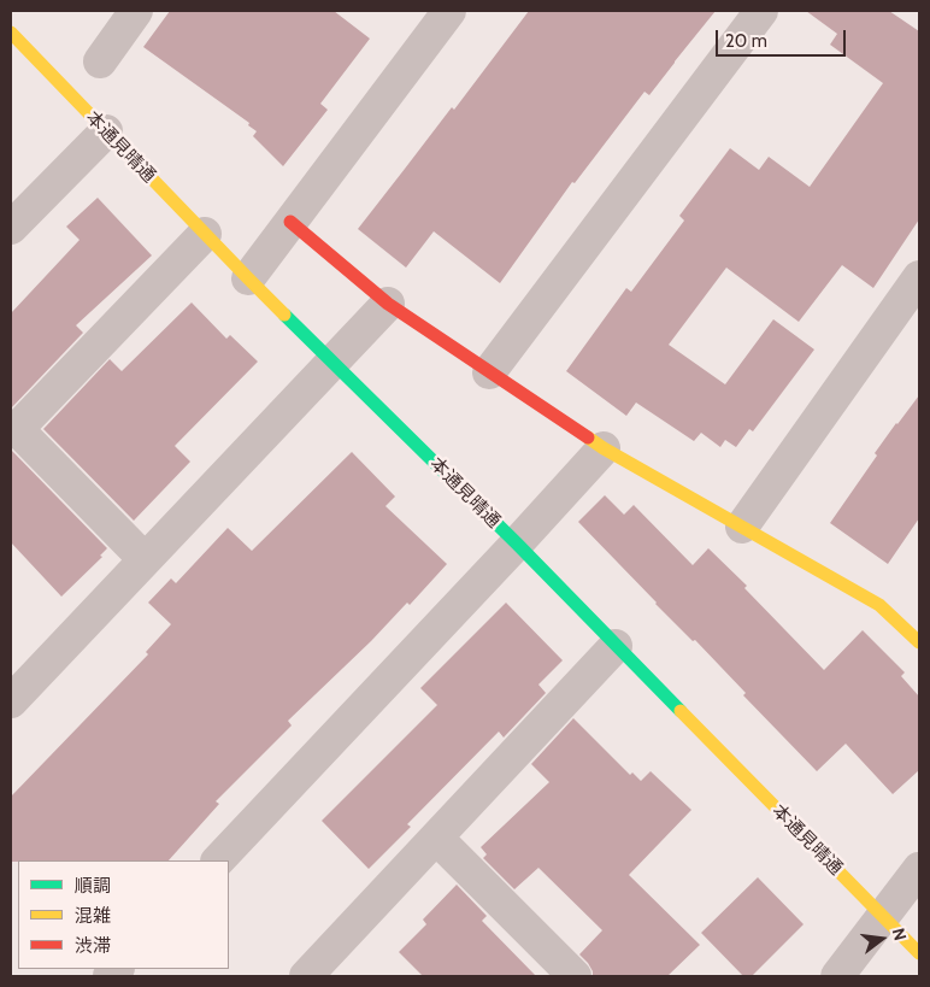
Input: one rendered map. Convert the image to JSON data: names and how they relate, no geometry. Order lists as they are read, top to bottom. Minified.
{"streets":{"street":["本通見晴通"]},"legend":["順調","混雑","渋滞"],"scale_bar":"20 m","north":"right"}
